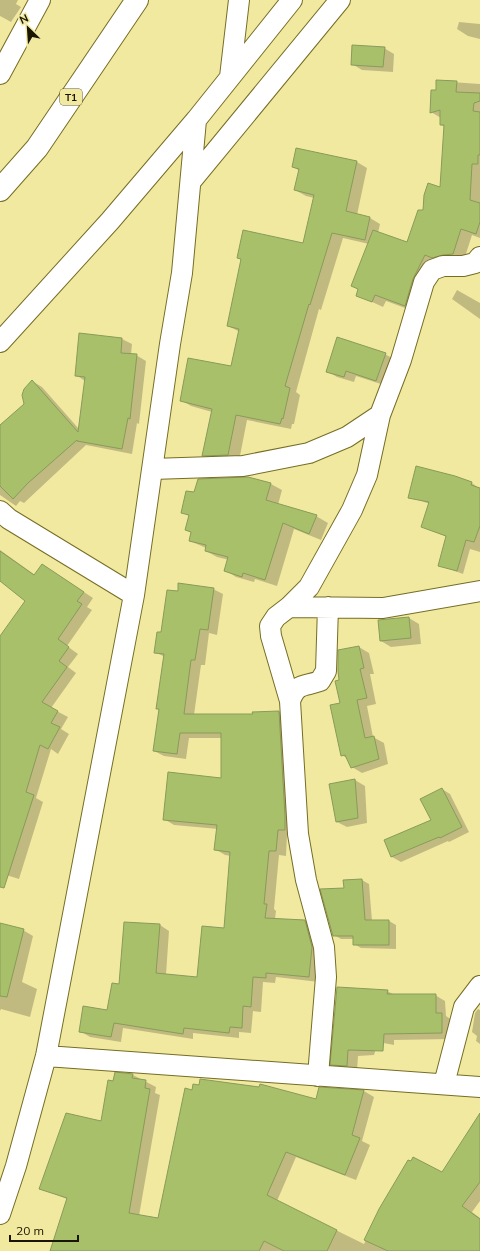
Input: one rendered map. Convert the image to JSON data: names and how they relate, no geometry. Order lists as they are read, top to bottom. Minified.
{"streets":{"highway":["T1"]},"scale_bar":"20 m","north":"top left"}
